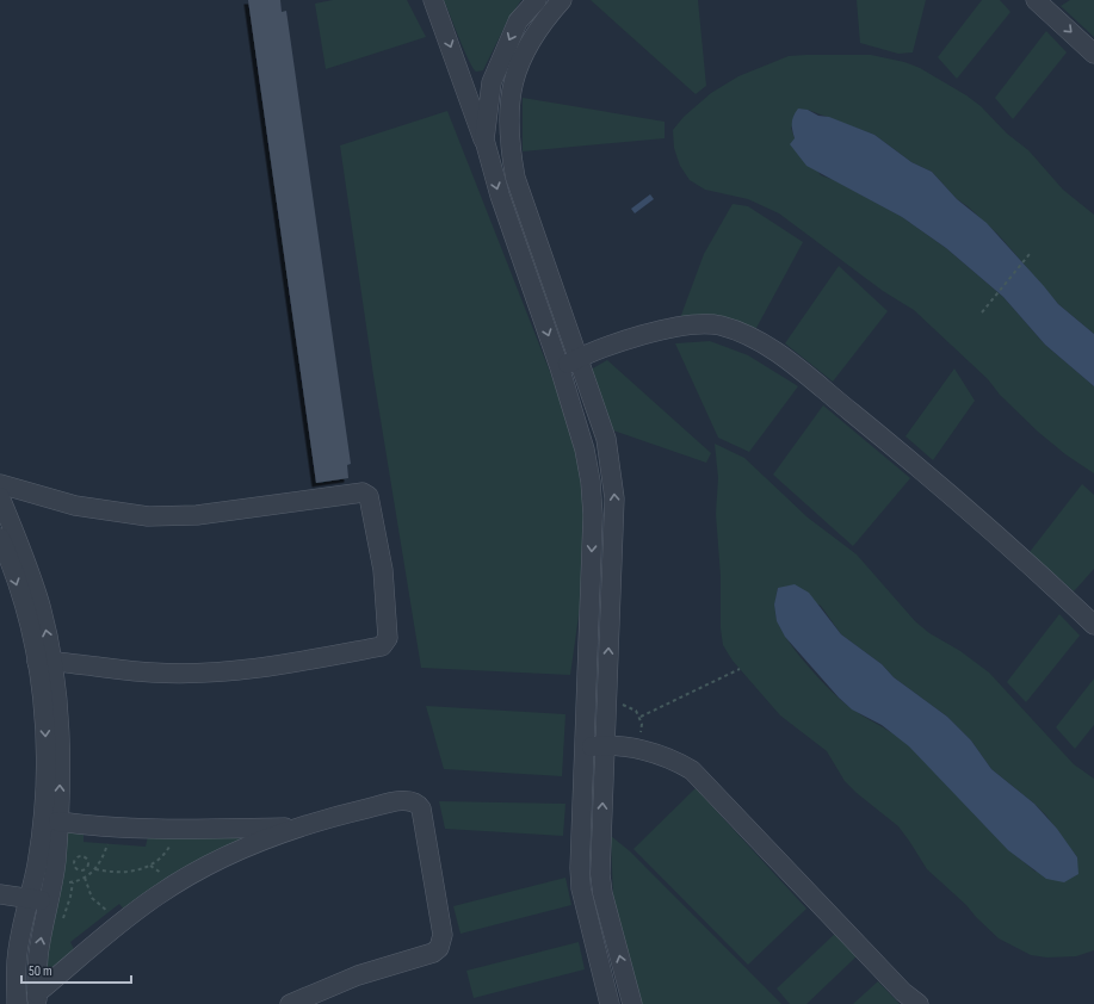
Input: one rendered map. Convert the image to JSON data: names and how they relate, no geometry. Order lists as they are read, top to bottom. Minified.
{"scale_bar":"50 m"}
